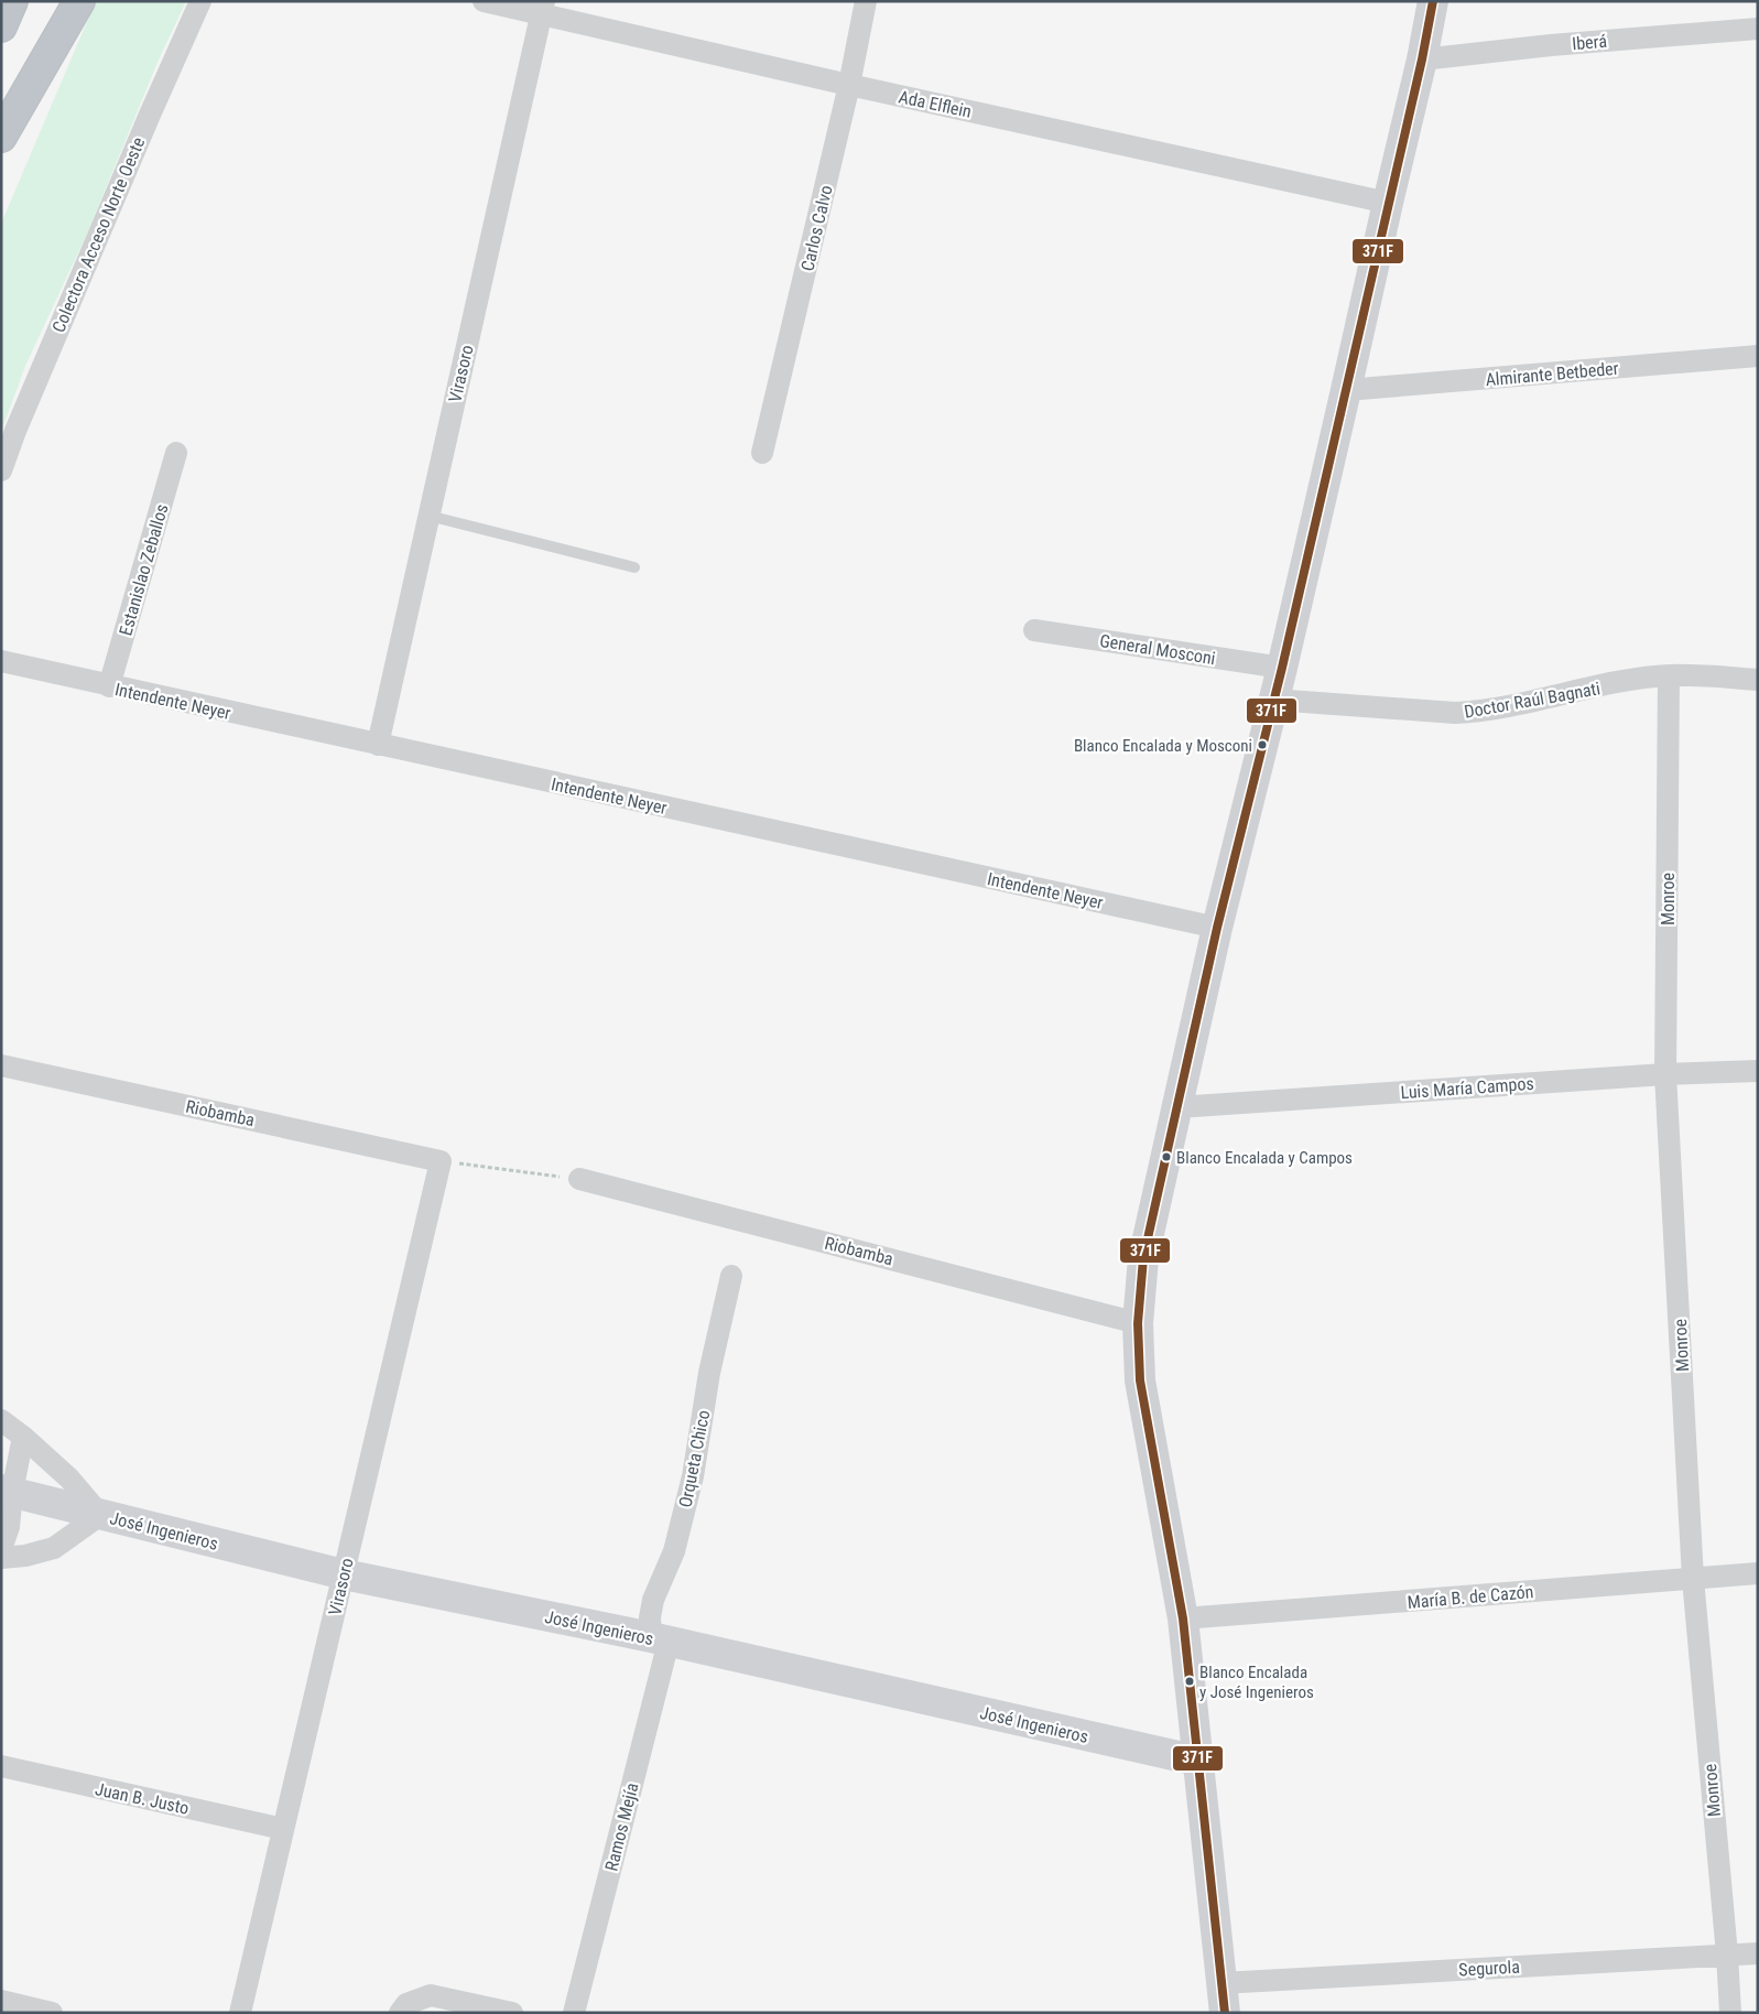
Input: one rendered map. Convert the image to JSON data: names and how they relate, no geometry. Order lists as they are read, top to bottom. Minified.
{"streets":{"street":["Iberá","Ada Elflein","Carlos Calvo","Colectora Acceso Norte Oeste","Virasoro","Almirante Betbeder","Estanislao Zeballos","General Mosconi","Doctor Raúl Bagnati","Intendente Neyer","Monroe","Luis María Campos","Riobamba","Orqueta Chico","José Ingenieros","María B. de Cazón","Juan B. Justo","Ramos Mejía","Segurola"]},"crossings":[["Ada Elflein","Carlos Calvo"],["Ada Elflein","Virasoro"],["Virasoro","Intendente Neyer"],["Virasoro","Riobamba"],["Virasoro","José Ingenieros"],["Virasoro","Juan B. Justo"],["Estanislao Zeballos","Intendente Neyer"],["Doctor Raúl Bagnati","Monroe"],["Monroe","Luis María Campos"],["Monroe","María B. de Cazón"],["Monroe","Segurola"],["Orqueta Chico","José Ingenieros"],["Orqueta Chico","Ramos Mejía"],["José Ingenieros","Ramos Mejía"]],"places":["Blanco Encalada y Mosconi","Blanco Encalada y Campos","Blanco Encalada y José Ingenieros"],"lines":["transit line 371F"]}
